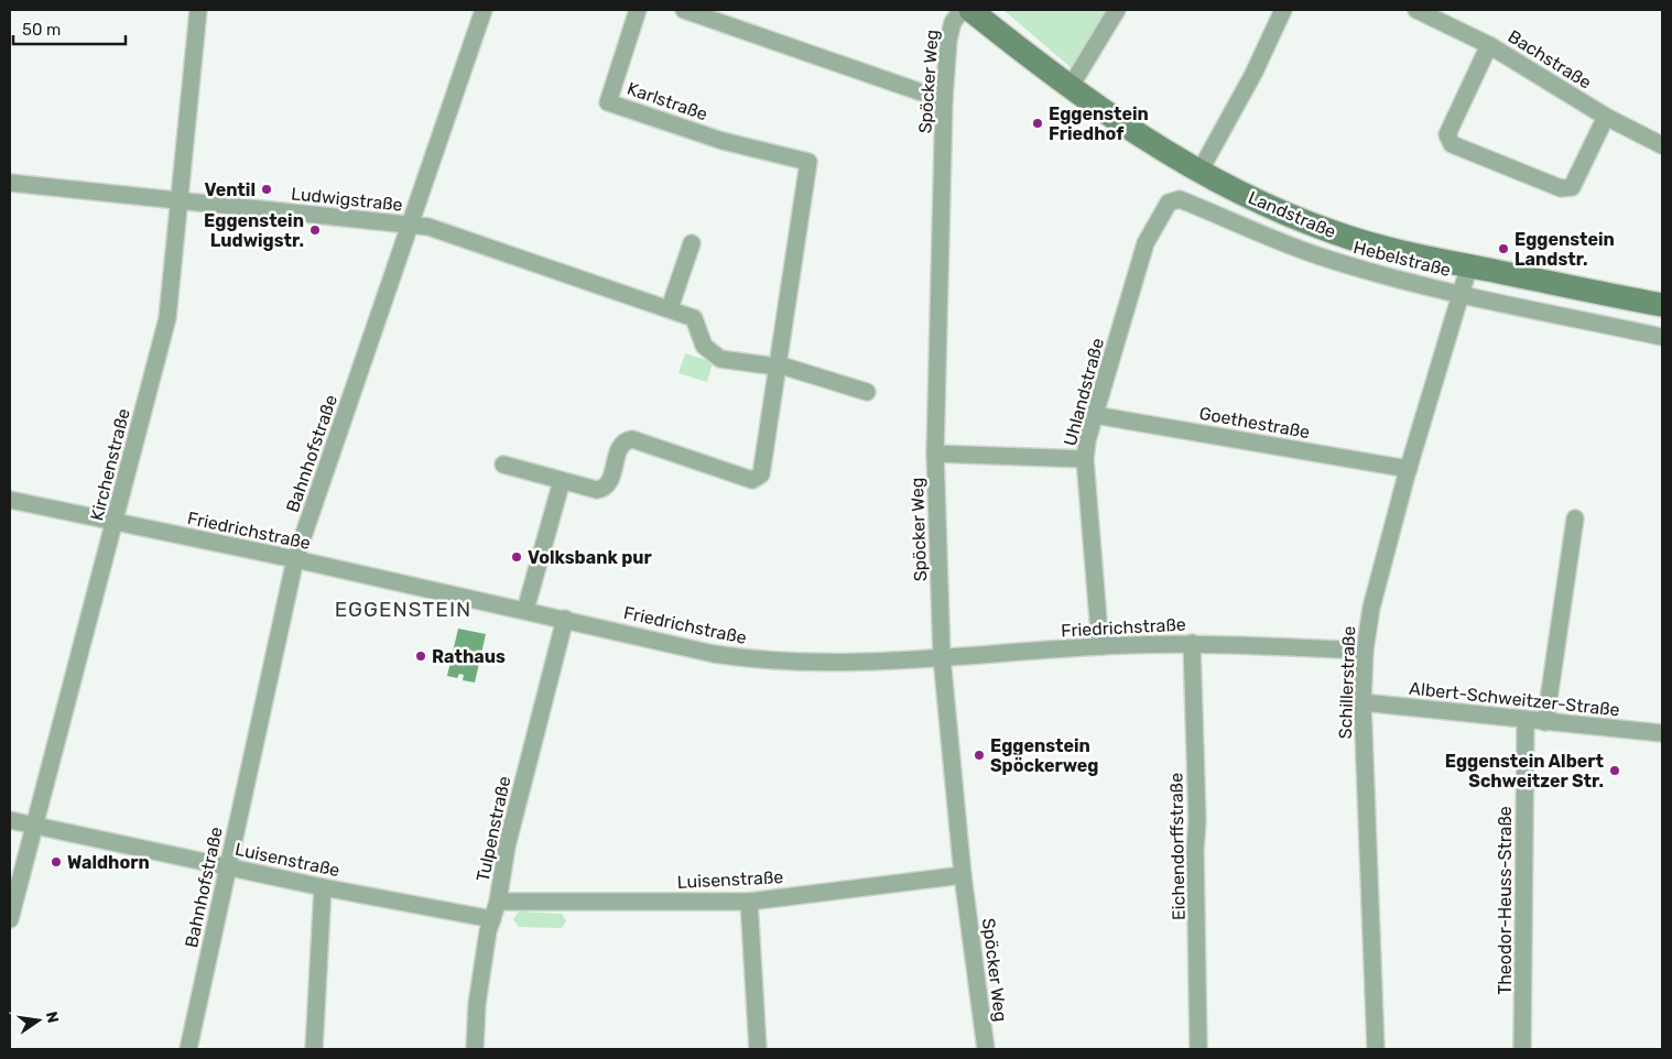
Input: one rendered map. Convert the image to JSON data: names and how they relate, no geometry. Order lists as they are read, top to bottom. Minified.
{"streets":{"street":["Bachstraße","Spöcker Weg","Karlstraße","Ludwigstraße","Landstraße","Hebelstraße","Uhlandstraße","Goethestraße","Bahnhofstraße","Kirchenstraße","Friedrichstraße","Schillerstraße","Albert-Schweitzer-Straße","Tulpenstraße","Eichendorffstraße","Luisenstraße","Theodor-Heuss-Straße"]},"crossings":[["Spöcker Weg","Friedrichstraße"],["Spöcker Weg","Luisenstraße"],["Karlstraße","Ludwigstraße"],["Ludwigstraße","Bahnhofstraße"],["Ludwigstraße","Kirchenstraße"],["Landstraße","Schillerstraße"],["Hebelstraße","Uhlandstraße"],["Hebelstraße","Schillerstraße"],["Uhlandstraße","Goethestraße"],["Uhlandstraße","Friedrichstraße"],["Goethestraße","Schillerstraße"],["Bahnhofstraße","Friedrichstraße"],["Bahnhofstraße","Luisenstraße"],["Kirchenstraße","Friedrichstraße"],["Kirchenstraße","Luisenstraße"],["Friedrichstraße","Schillerstraße"],["Friedrichstraße","Tulpenstraße"],["Friedrichstraße","Eichendorffstraße"],["Schillerstraße","Albert-Schweitzer-Straße"],["Albert-Schweitzer-Straße","Theodor-Heuss-Straße"],["Tulpenstraße","Luisenstraße"]],"districts":["EGGENSTEIN"],"places":["Eggenstein Friedhof","Ventil","Eggenstein Ludwigstr.","Eggenstein Landstr.","Volksbank pur","Rathaus","Eggenstein Spöckerweg","Eggenstein Albert Schweitzer Str.","Waldhorn"],"scale_bar":"50 m","north":"right"}
